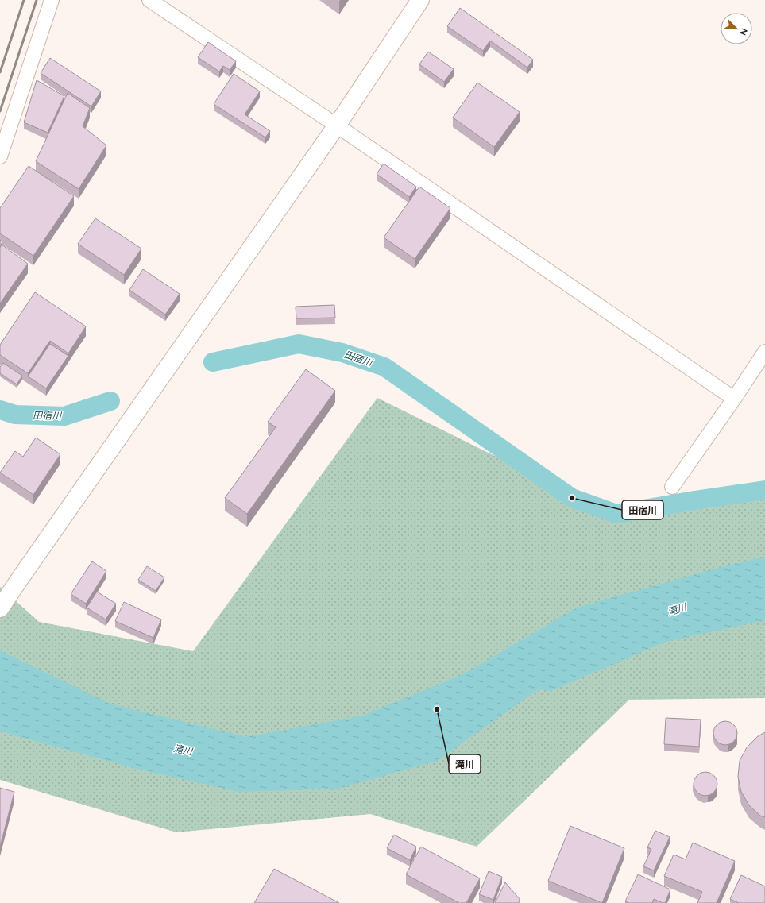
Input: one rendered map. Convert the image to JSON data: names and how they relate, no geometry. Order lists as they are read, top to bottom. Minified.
{"water":["田宿川","滝川"],"places":["田宿川","滝川"],"north":"bottom right"}
